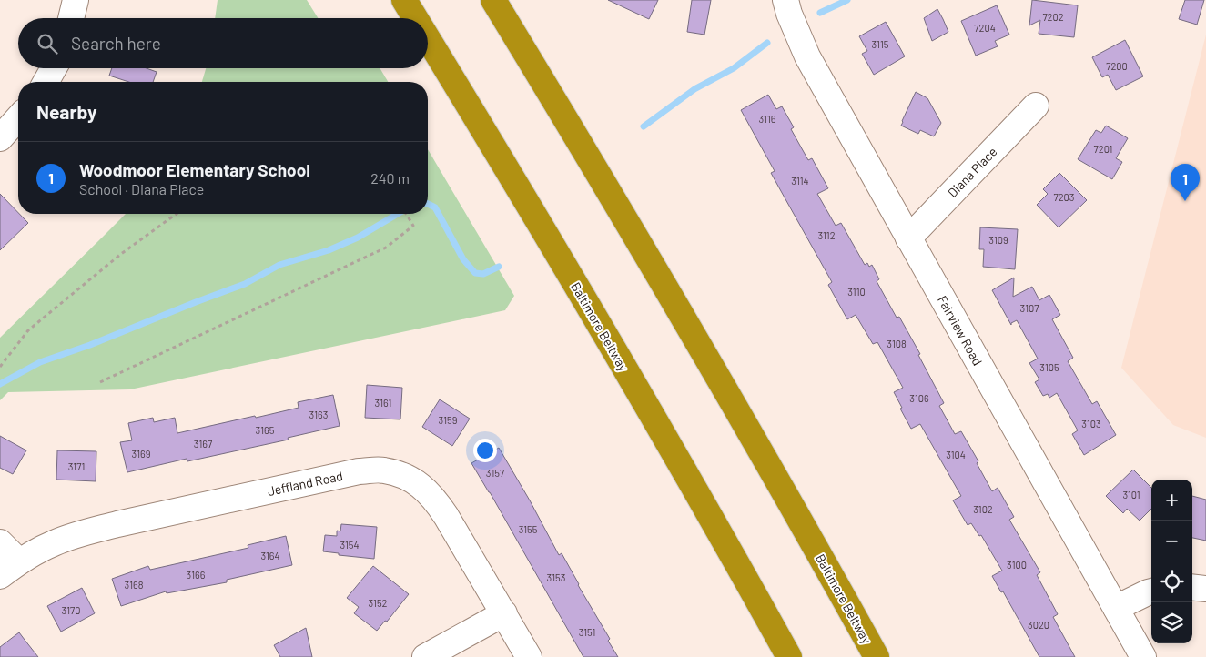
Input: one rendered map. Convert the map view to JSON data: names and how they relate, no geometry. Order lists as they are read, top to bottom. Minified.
{"streets":{"highway":["Baltimore Beltway"],"street":["Diana Place","Fairview Road","Jeffland Road"]},"crossings":[["Diana Place","Fairview Road"]],"house_numbers":["7202","7204","3115","7200","3116","7201","3114","7203","3112","3109","3110","3107","3108","3105","3106","3161","3163","3159","3103","3165","3167","3169","3104","3171","3157","3101","3102","3155","3154","3164","3100","3166","3153","3168","3152","3170","3020","3151"],"page":{"search":"Search here","heading":"Nearby","list":[{"mark":"1","name":"Woodmoor Elementary School","note":"School · Diana Place","value":"240 m"}],"pins":"1","map_buttons":["+","−"]}}
